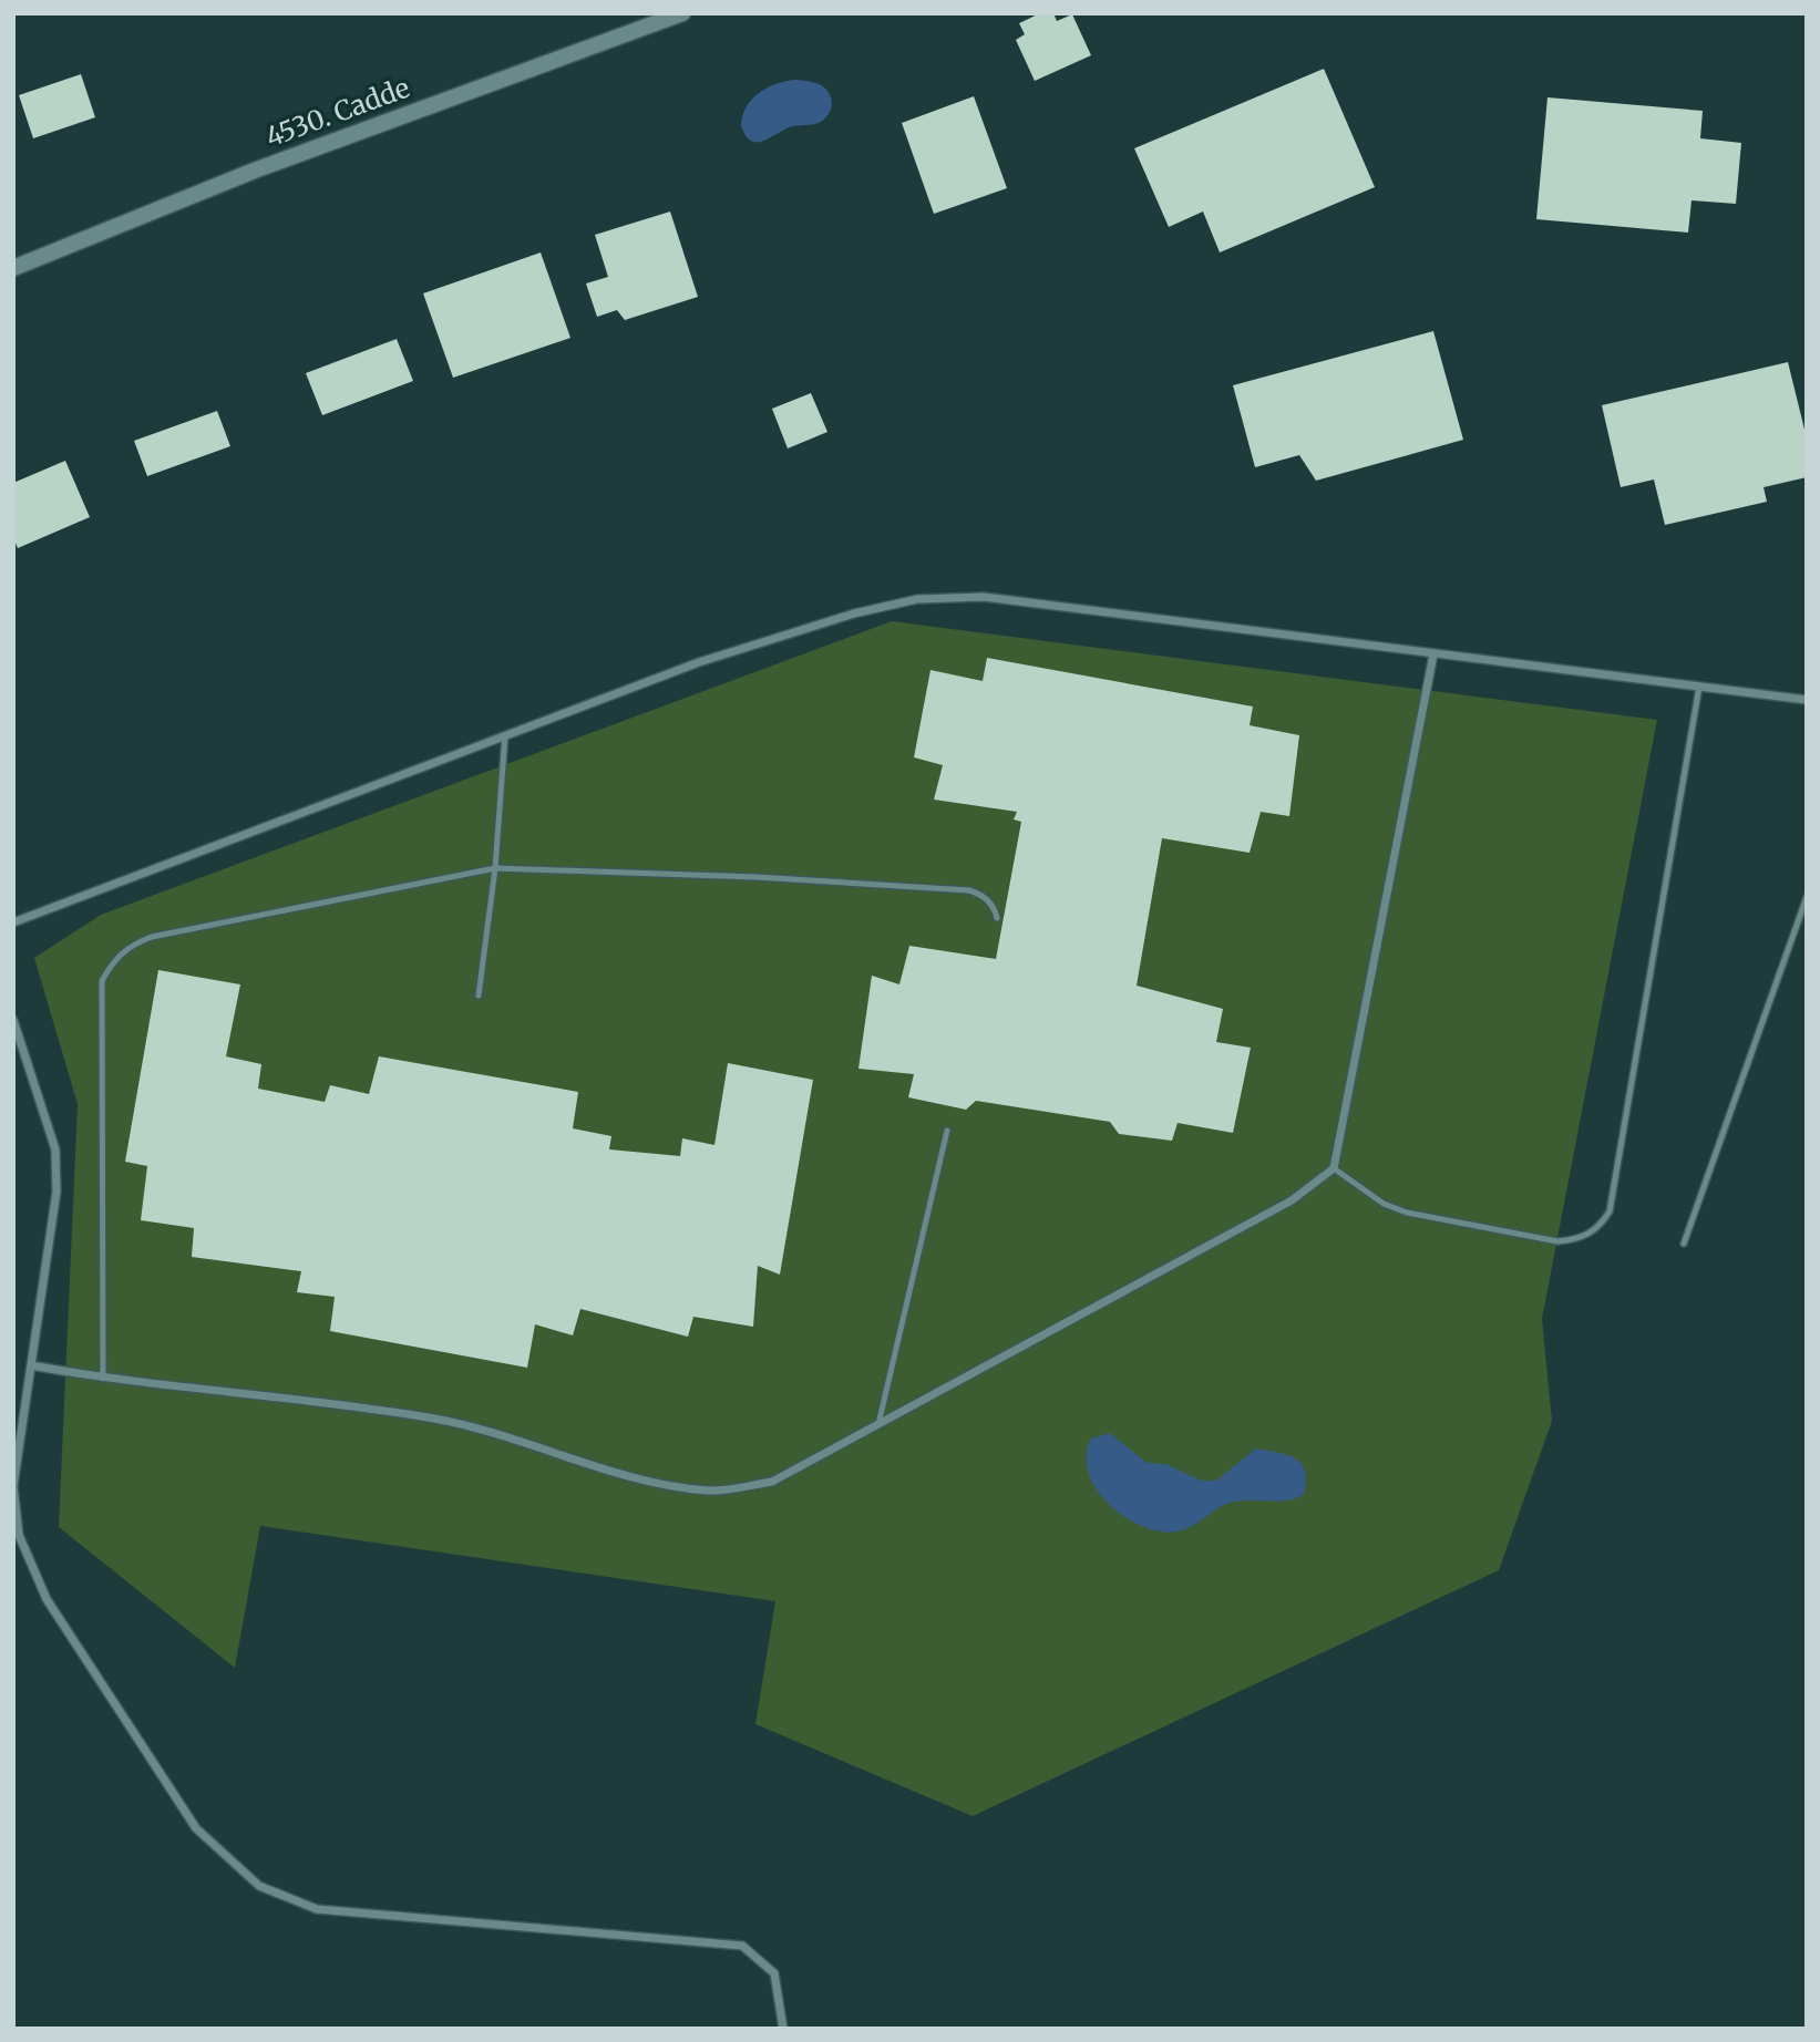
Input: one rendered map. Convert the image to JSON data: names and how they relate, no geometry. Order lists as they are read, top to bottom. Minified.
{"streets":{"street":["4530. Cadde"]}}
